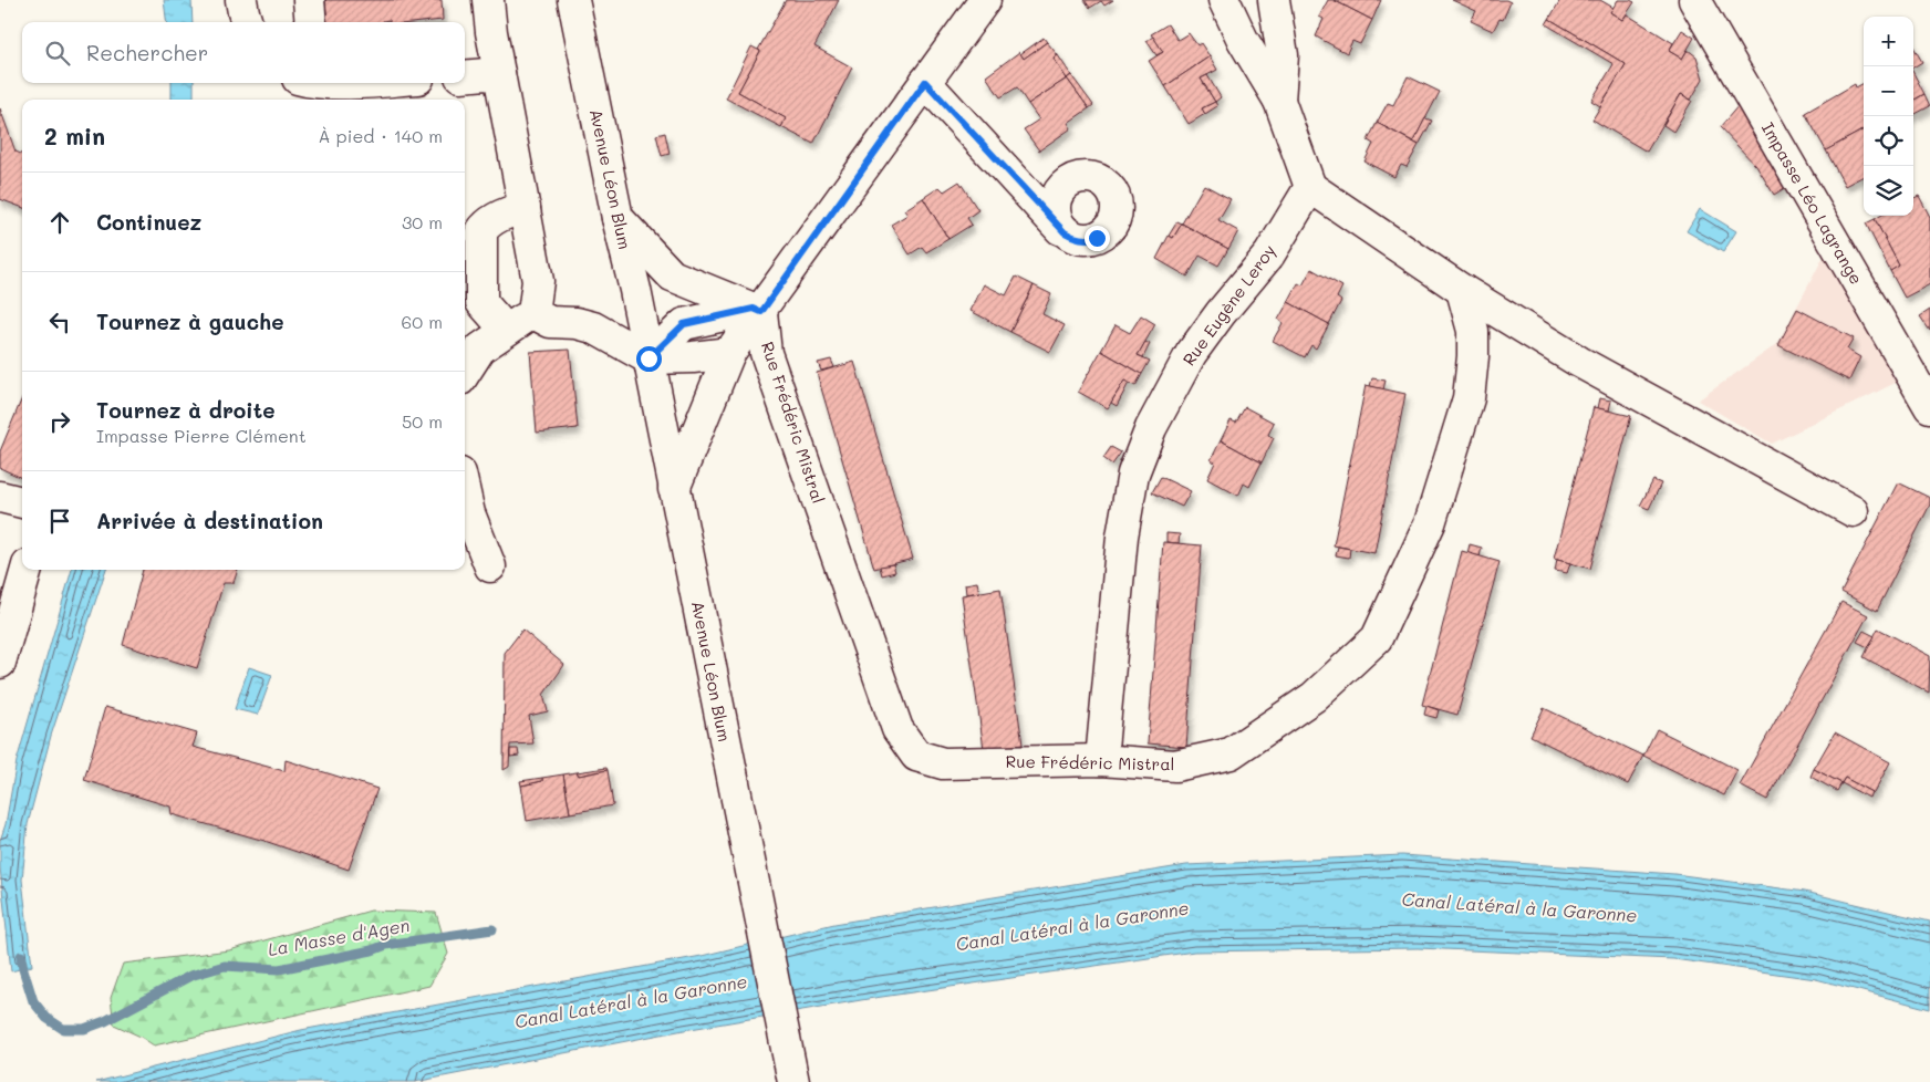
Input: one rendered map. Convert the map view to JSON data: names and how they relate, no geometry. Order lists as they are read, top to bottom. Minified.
{"streets":{"street":["Avenue Léon Blum","Impasse Léo Lagrange","Rue Eugène Leroy","Rue Frédéric Mistral"]},"crossings":[["Rue Eugène Leroy","Rue Frédéric Mistral"]],"water":["Canal Latéral à la Garonne","La Masse d'Agen"],"page":{"map_buttons":["+","−"],"search":"Rechercher","heading":["2 min","À pied · 140 m"],"list":[["Continuez","30 m"],["Tournez à gauche","60 m"],["Tournez à droite","Impasse Pierre Clément","50 m"],"Arrivée à destination"]}}
